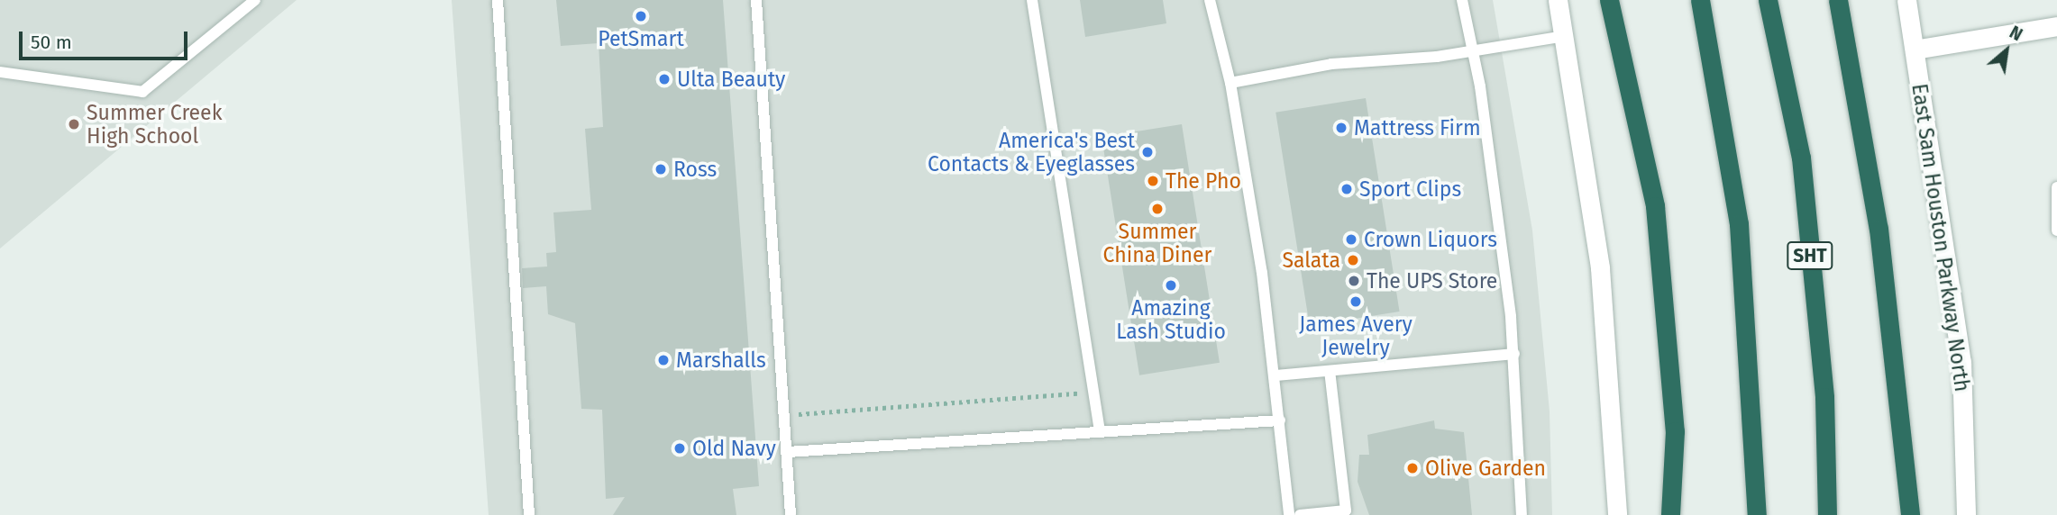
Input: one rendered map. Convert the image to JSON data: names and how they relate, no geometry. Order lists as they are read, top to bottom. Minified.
{"streets":{"highway":["SHT"],"main road":["East Sam Houston Parkway North"]},"places":["PetSmart","Ulta Beauty","Summer Creek High School","Mattress Firm","America's Best Contacts & Eyeglasses","Ross","The Pho","Sport Clips","Summer China Diner","Crown Liquors","Salata","The UPS Store","Amazing Lash Studio","James Avery Jewelry","Marshalls","Old Navy","Olive Garden"],"scale_bar":"50 m","north":"top right"}
